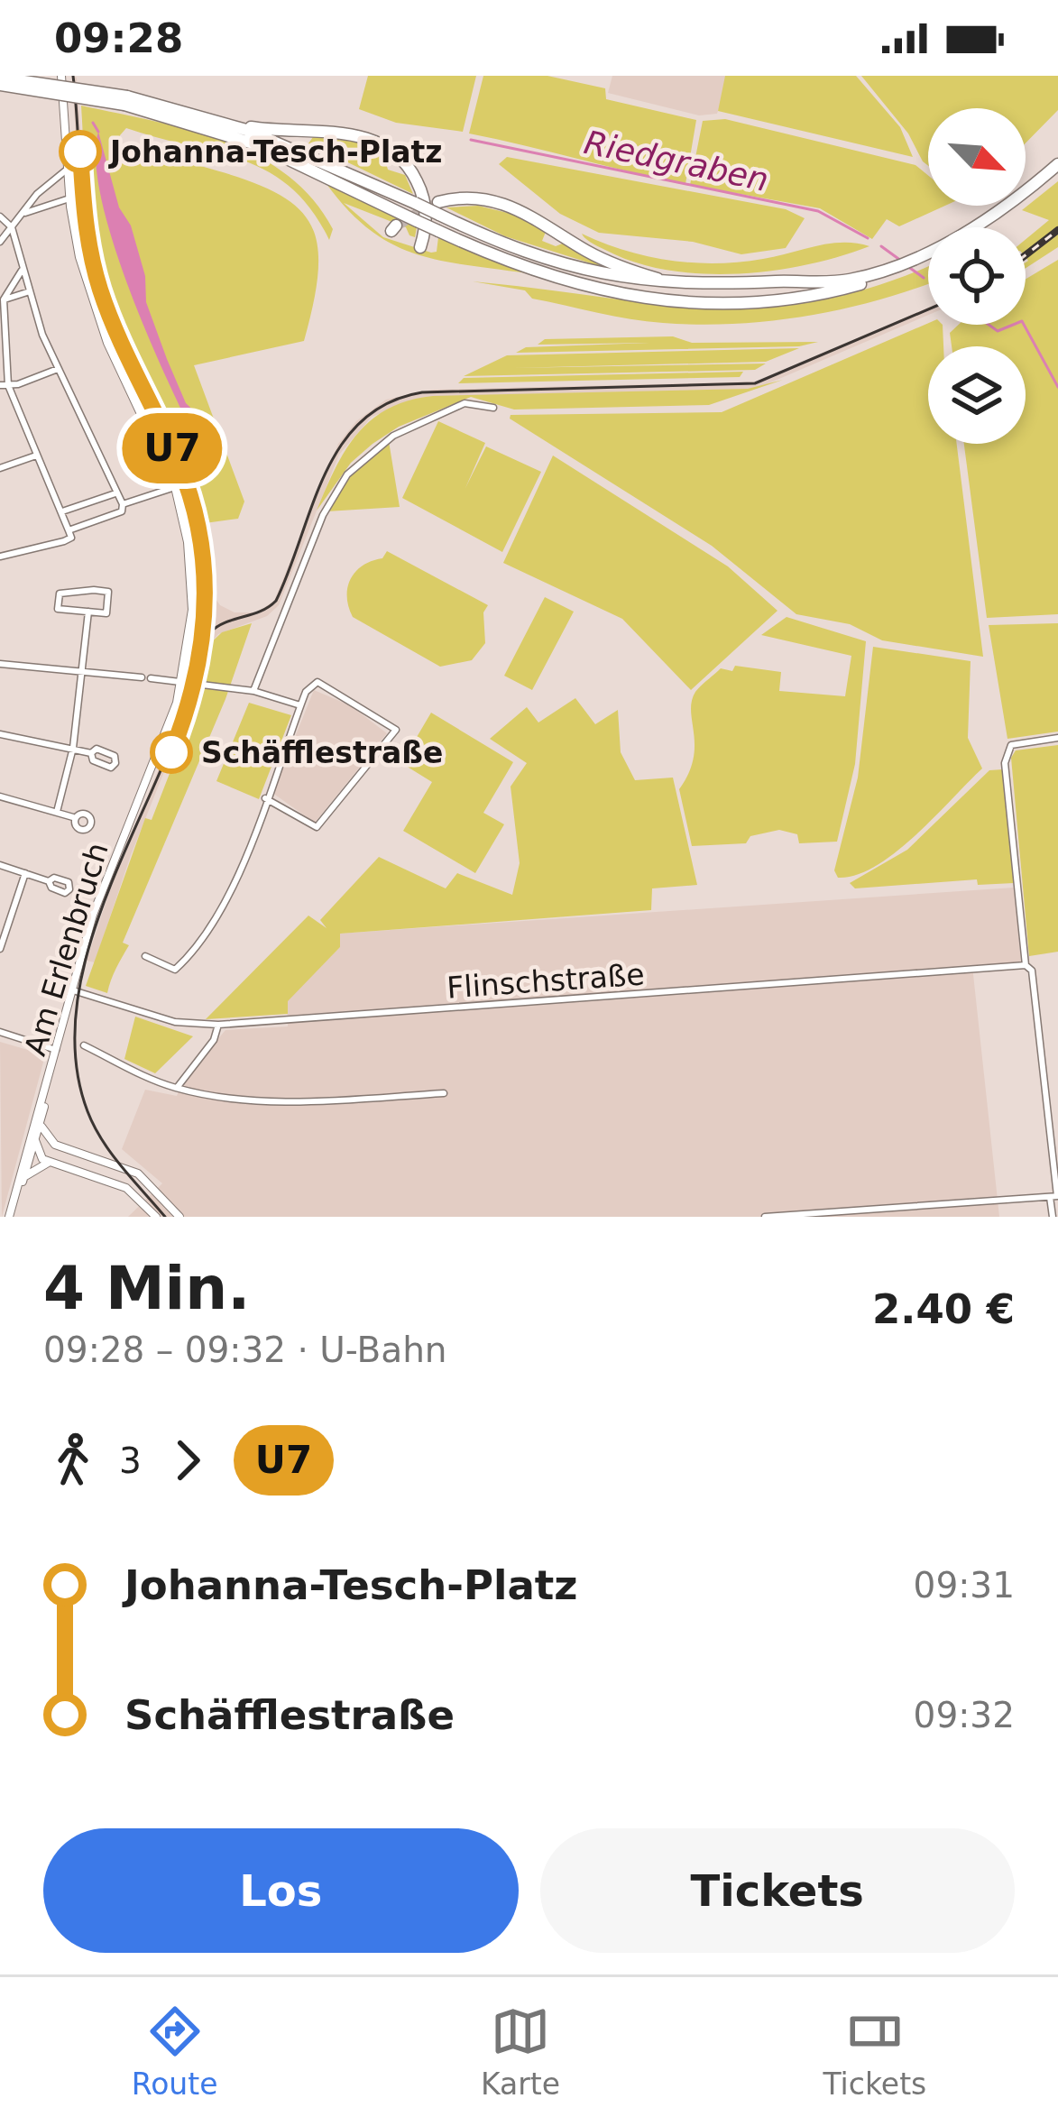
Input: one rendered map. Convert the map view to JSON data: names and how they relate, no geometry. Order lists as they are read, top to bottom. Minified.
{"streets":{"main road":["Am Erlenbruch"],"street":["Flinschstraße"]},"crossings":[["Am Erlenbruch","Flinschstraße"]],"water":["Riedgraben"],"places":["Johanna-Tesch-Platz","Schäfflestraße"],"lines":["metro line U7"],"north":"bottom right","page":{"status":"09:28","on_map":"U7","heading":["4 Min.","09:28 – 09:32 · U-Bahn","2.40 €"],"legs":["3","U7"],"list":[{"name":"Johanna-Tesch-Platz","value":"09:31"},{"name":"Schäfflestraße","value":"09:32"}],"buttons":["Los","Tickets"],"tabs":["Route","Karte","Tickets"]}}
